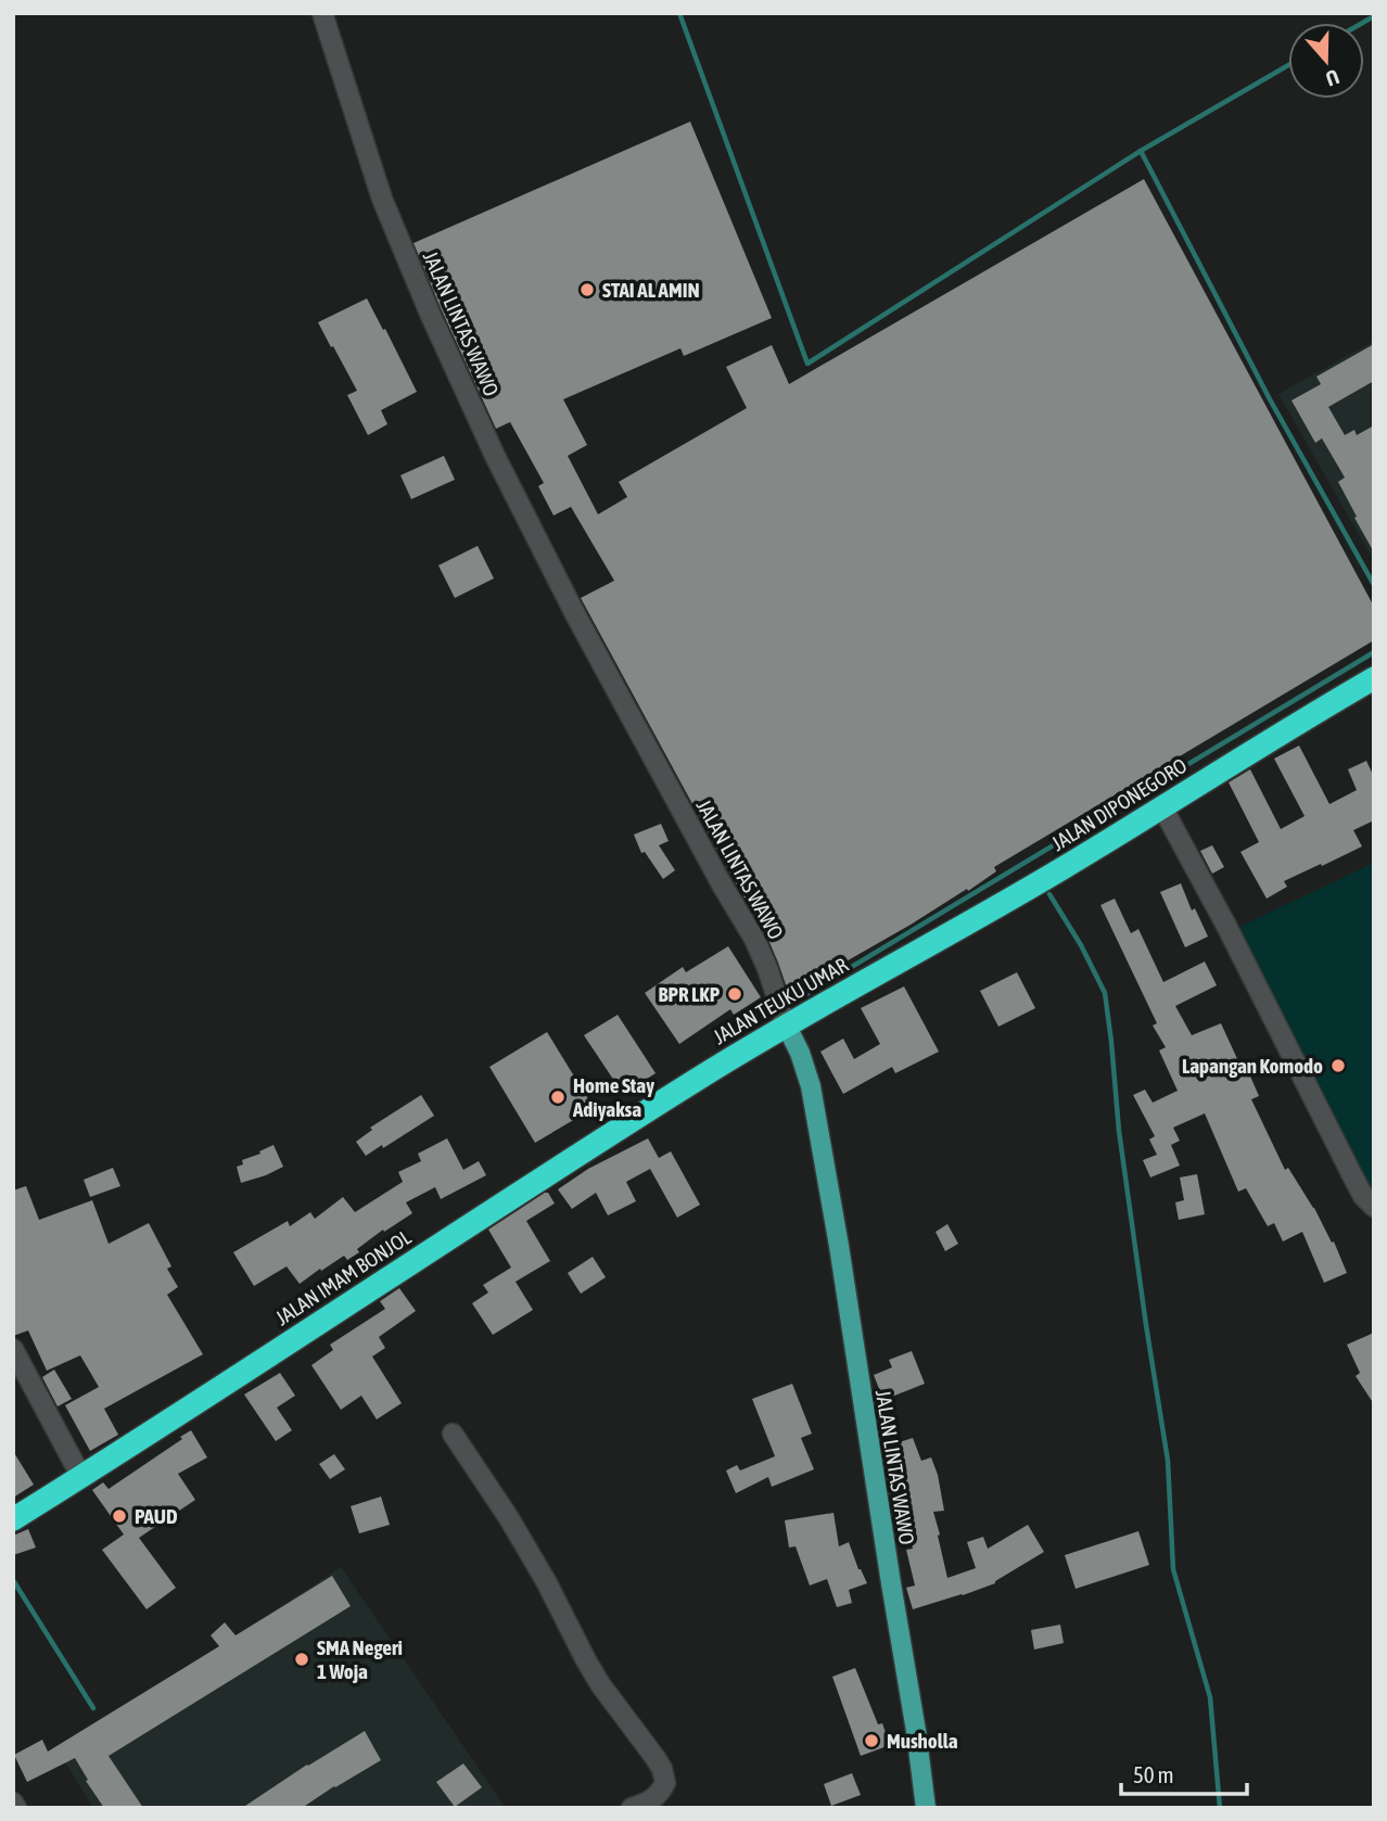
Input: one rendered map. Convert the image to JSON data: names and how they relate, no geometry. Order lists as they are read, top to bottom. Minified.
{"streets":{"highway":["JALAN DIPONEGORO","JALAN TEUKU UMAR","JALAN IMAM BONJOL"],"main road":["JALAN LINTAS WAWO"]},"crossings":[["JALAN LINTAS WAWO","JALAN TEUKU UMAR"],["JALAN DIPONEGORO","JALAN TEUKU UMAR"],["JALAN TEUKU UMAR","JALAN IMAM BONJOL"]],"places":["STAI AL AMIN","BPR LKP","Lapangan Komodo","Home Stay Adiyaksa","PAUD","SMA Negeri 1 Woja","Musholla"],"scale_bar":"50 m","north":"bottom"}
